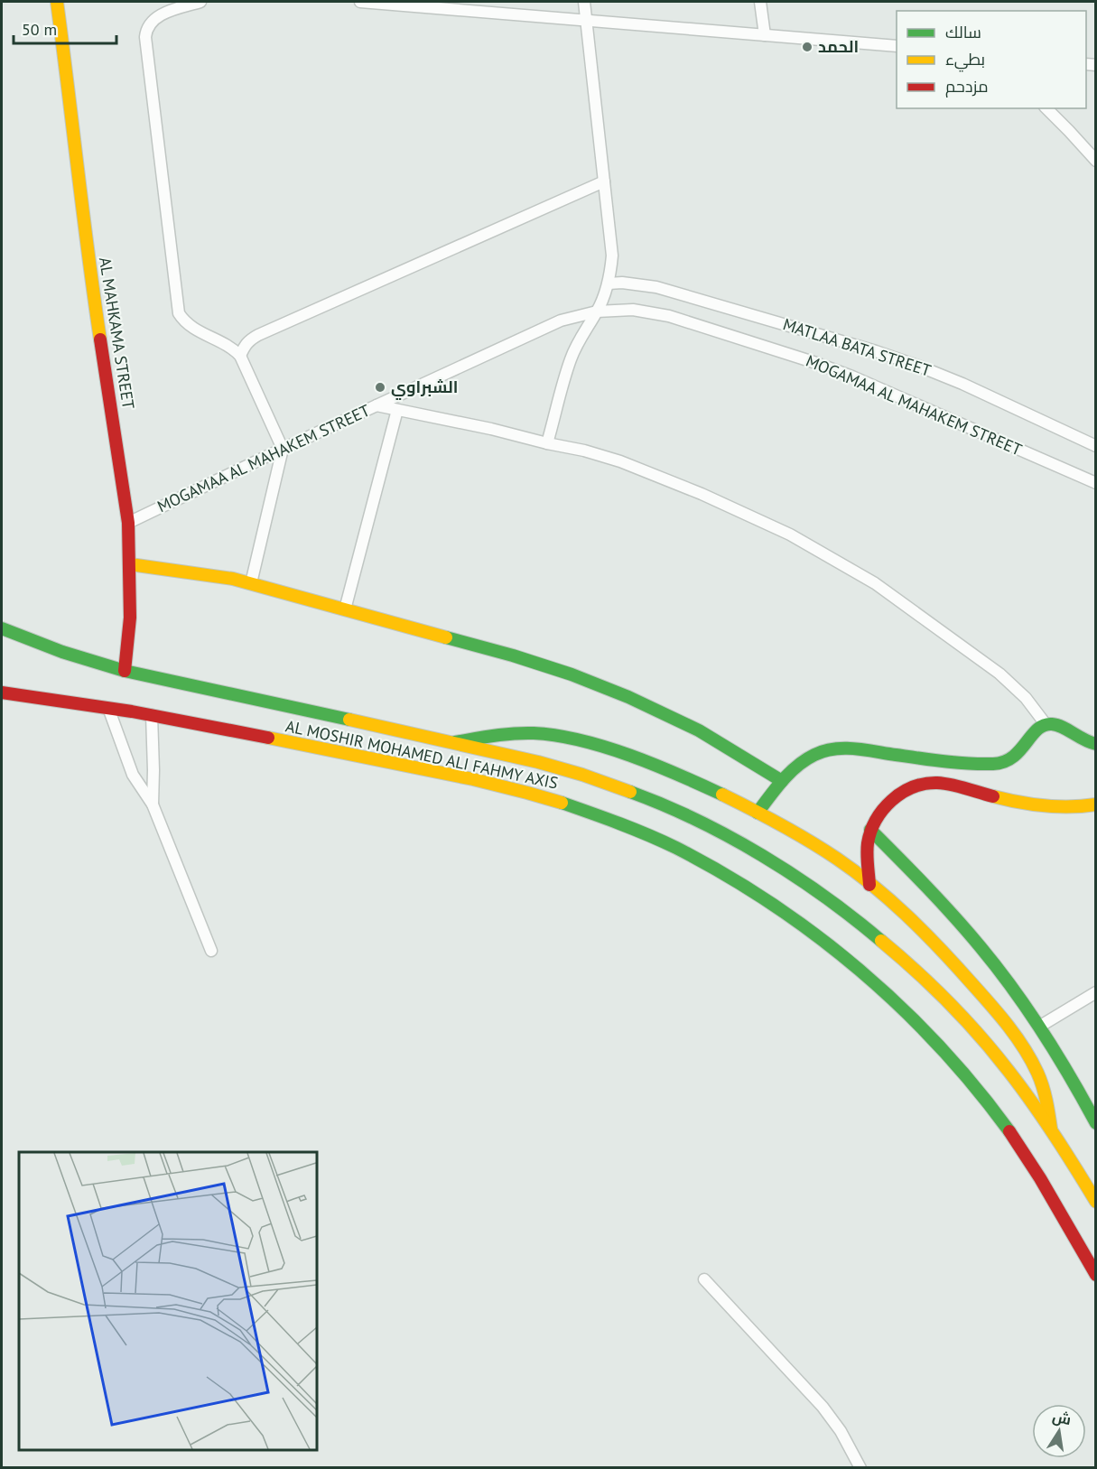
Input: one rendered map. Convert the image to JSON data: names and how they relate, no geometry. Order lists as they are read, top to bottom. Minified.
{"streets":{"street":["AL MAHKAMA STREET","MATLAA BATA STREET","MOGAMAA AL MAHAKEM STREET","AL MOSHIR MOHAMED ALI FAHMY AXIS"]},"crossings":[["AL MAHKAMA STREET","MOGAMAA AL MAHAKEM STREET"],["AL MAHKAMA STREET","AL MOSHIR MOHAMED ALI FAHMY AXIS"]],"places":["الحمد","الشبراوي"],"legend":["سالك","بطيء","مزدحم"],"scale_bar":"50 m","north":"top"}
